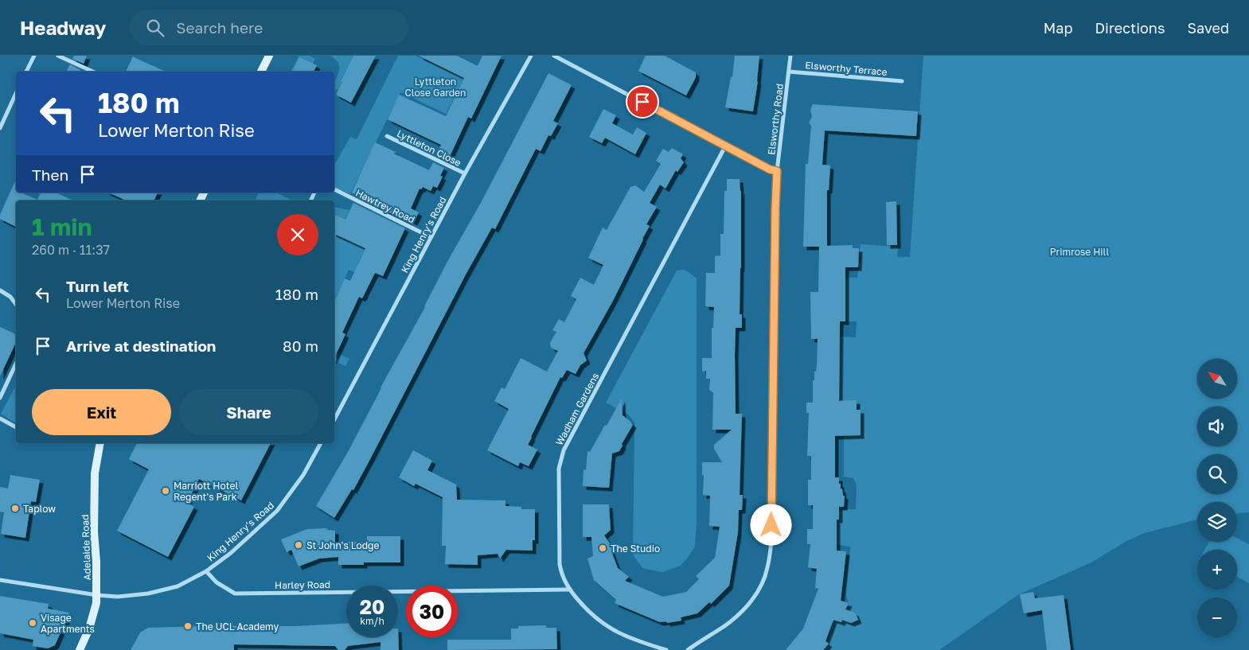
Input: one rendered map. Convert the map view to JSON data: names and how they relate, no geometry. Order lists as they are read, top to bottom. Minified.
{"streets":{"main road":["Adelaide Road"],"street":["Elsworthy Terrace","Elsworthy Road","Lyttleton Close","Hawtrey Road","King Henry's Road","Wadham Gardens","Harley Road"]},"crossings":[["Elsworthy Terrace","Elsworthy Road"],["Lyttleton Close","King Henry's Road"],["Hawtrey Road","King Henry's Road"],["King Henry's Road","Harley Road"],["Wadham Gardens","Harley Road"]],"parks":["Lyttleton Close Garden","Primrose Hill"],"places":["Marriott Hotel Regent's Park","Taplow","St John's Lodge","The Studio","Visage Apartments","The UCL Academy"],"north":"top left","page":{"header":"Headway","search":"Search here","nav":["Map","Directions","Saved"],"turn":["180 m","Lower Merton Rise"],"then":"Then","heading":["1 min","260 m · 11:37"],"list":[{"name":"Turn left","note":"Lower Merton Rise","value":"180 m"},{"name":"Arrive at destination","value":"80 m"}],"map_buttons":["+","−"],"buttons":["Exit","Share"],"speed":"20 km/h","limit":"30"}}
